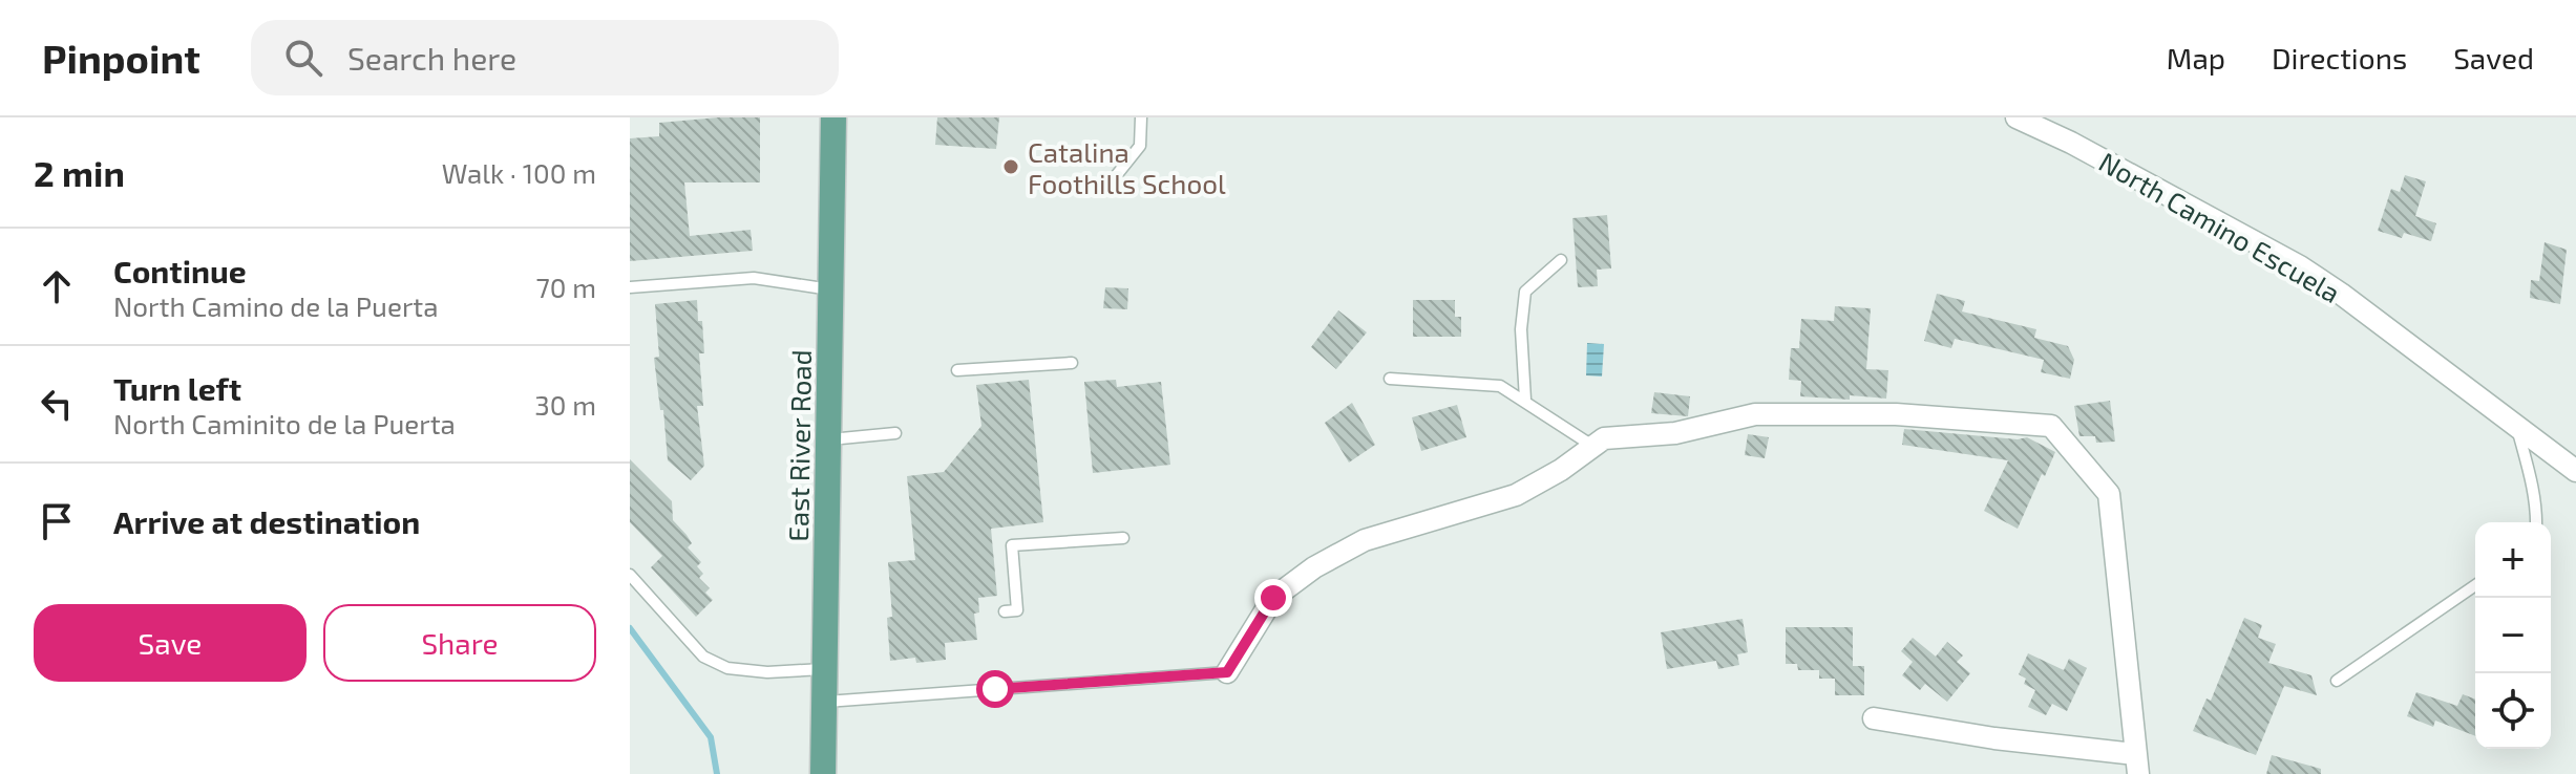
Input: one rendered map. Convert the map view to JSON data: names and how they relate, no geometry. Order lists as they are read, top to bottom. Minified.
{"streets":{"main road":["East River Road"],"street":["North Camino Escuela"]},"places":["Catalina Foothills School"],"page":{"header":"Pinpoint","search":"Search here","nav":["Map","Directions","Saved"],"heading":["2 min","Walk · 100 m"],"list":[["Continue","North Camino de la Puerta","70 m"],["Turn left","North Caminito de la Puerta","30 m"],"Arrive at destination"],"map_buttons":["+","−"],"buttons":["Save","Share"]}}
